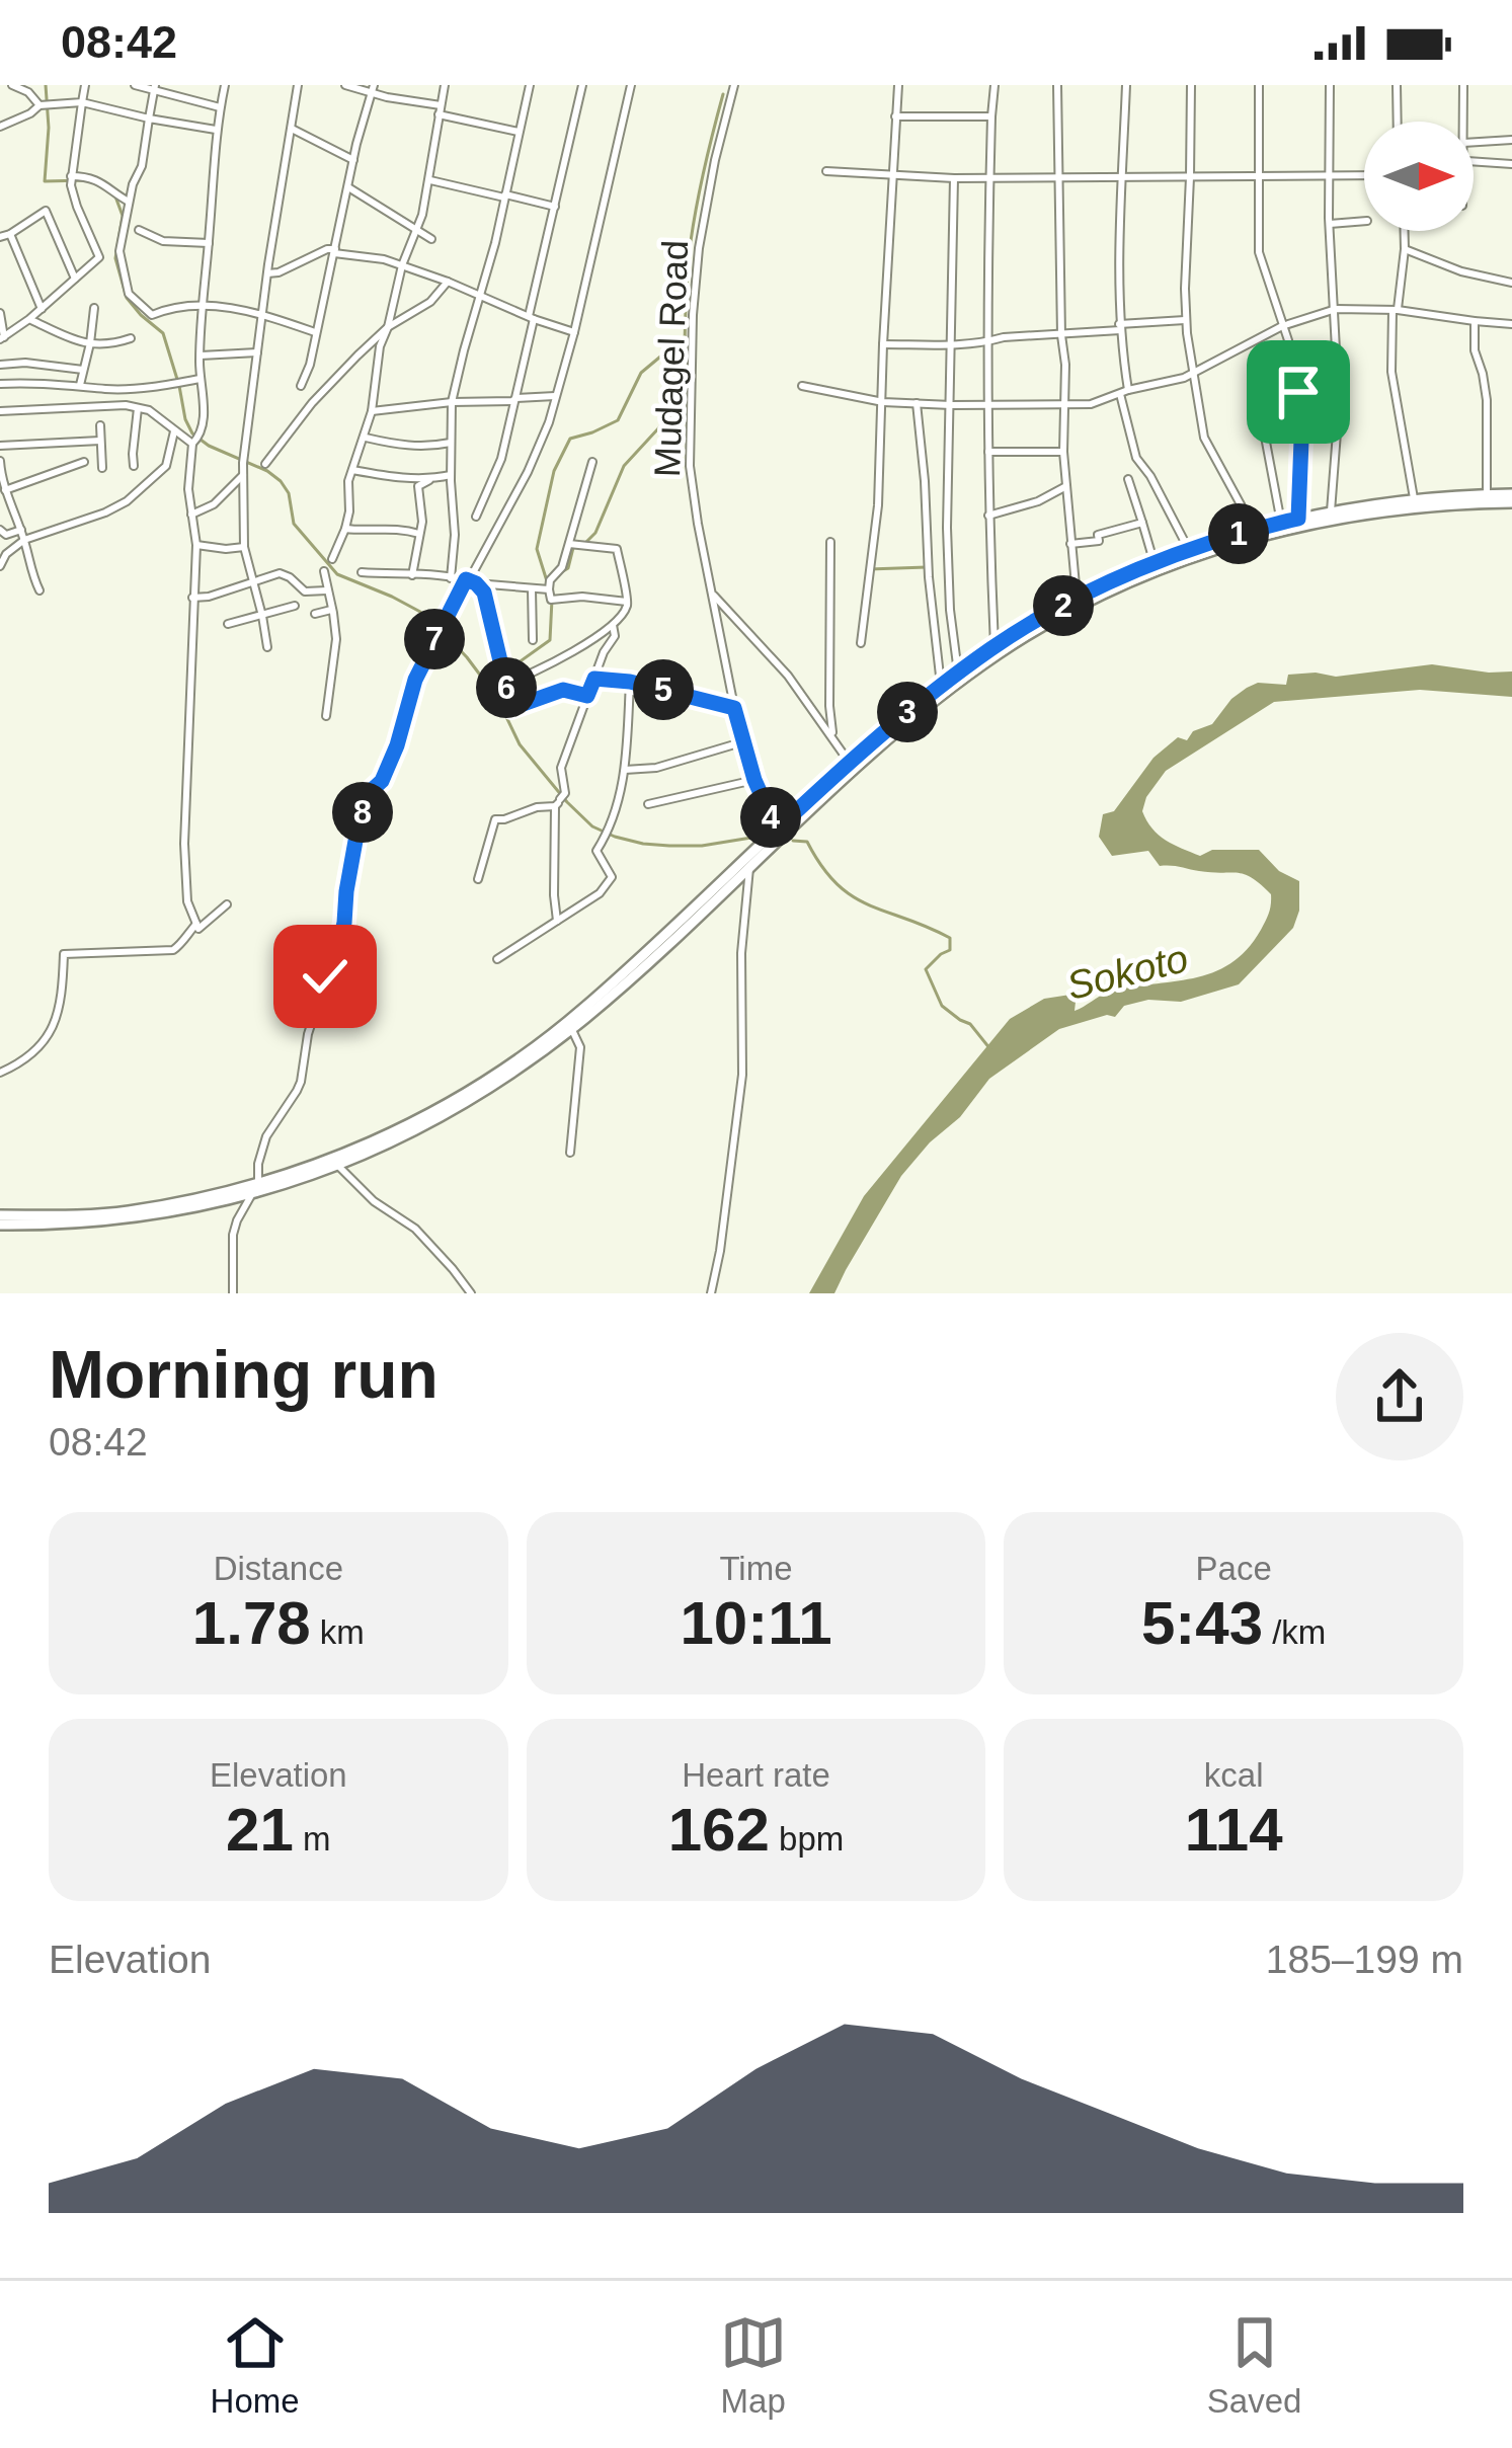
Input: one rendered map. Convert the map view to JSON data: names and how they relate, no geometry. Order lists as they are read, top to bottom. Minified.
{"streets":{"street":["Mudagel Road"]},"water":["Sokoto"],"north":"right","page":{"status":"08:42","pins":["1","2","7","6","5","3","8","4"],"heading":["Morning run","08:42"],"stats":[["Distance","1.78 km"],["Time","10:11"],["Pace","5:43 /km"],["Elevation","21 m"],["Heart rate","162 bpm"],["kcal","114"]],"chart":["Elevation","185–199 m"],"tabs":["Home","Map","Saved"]}}
